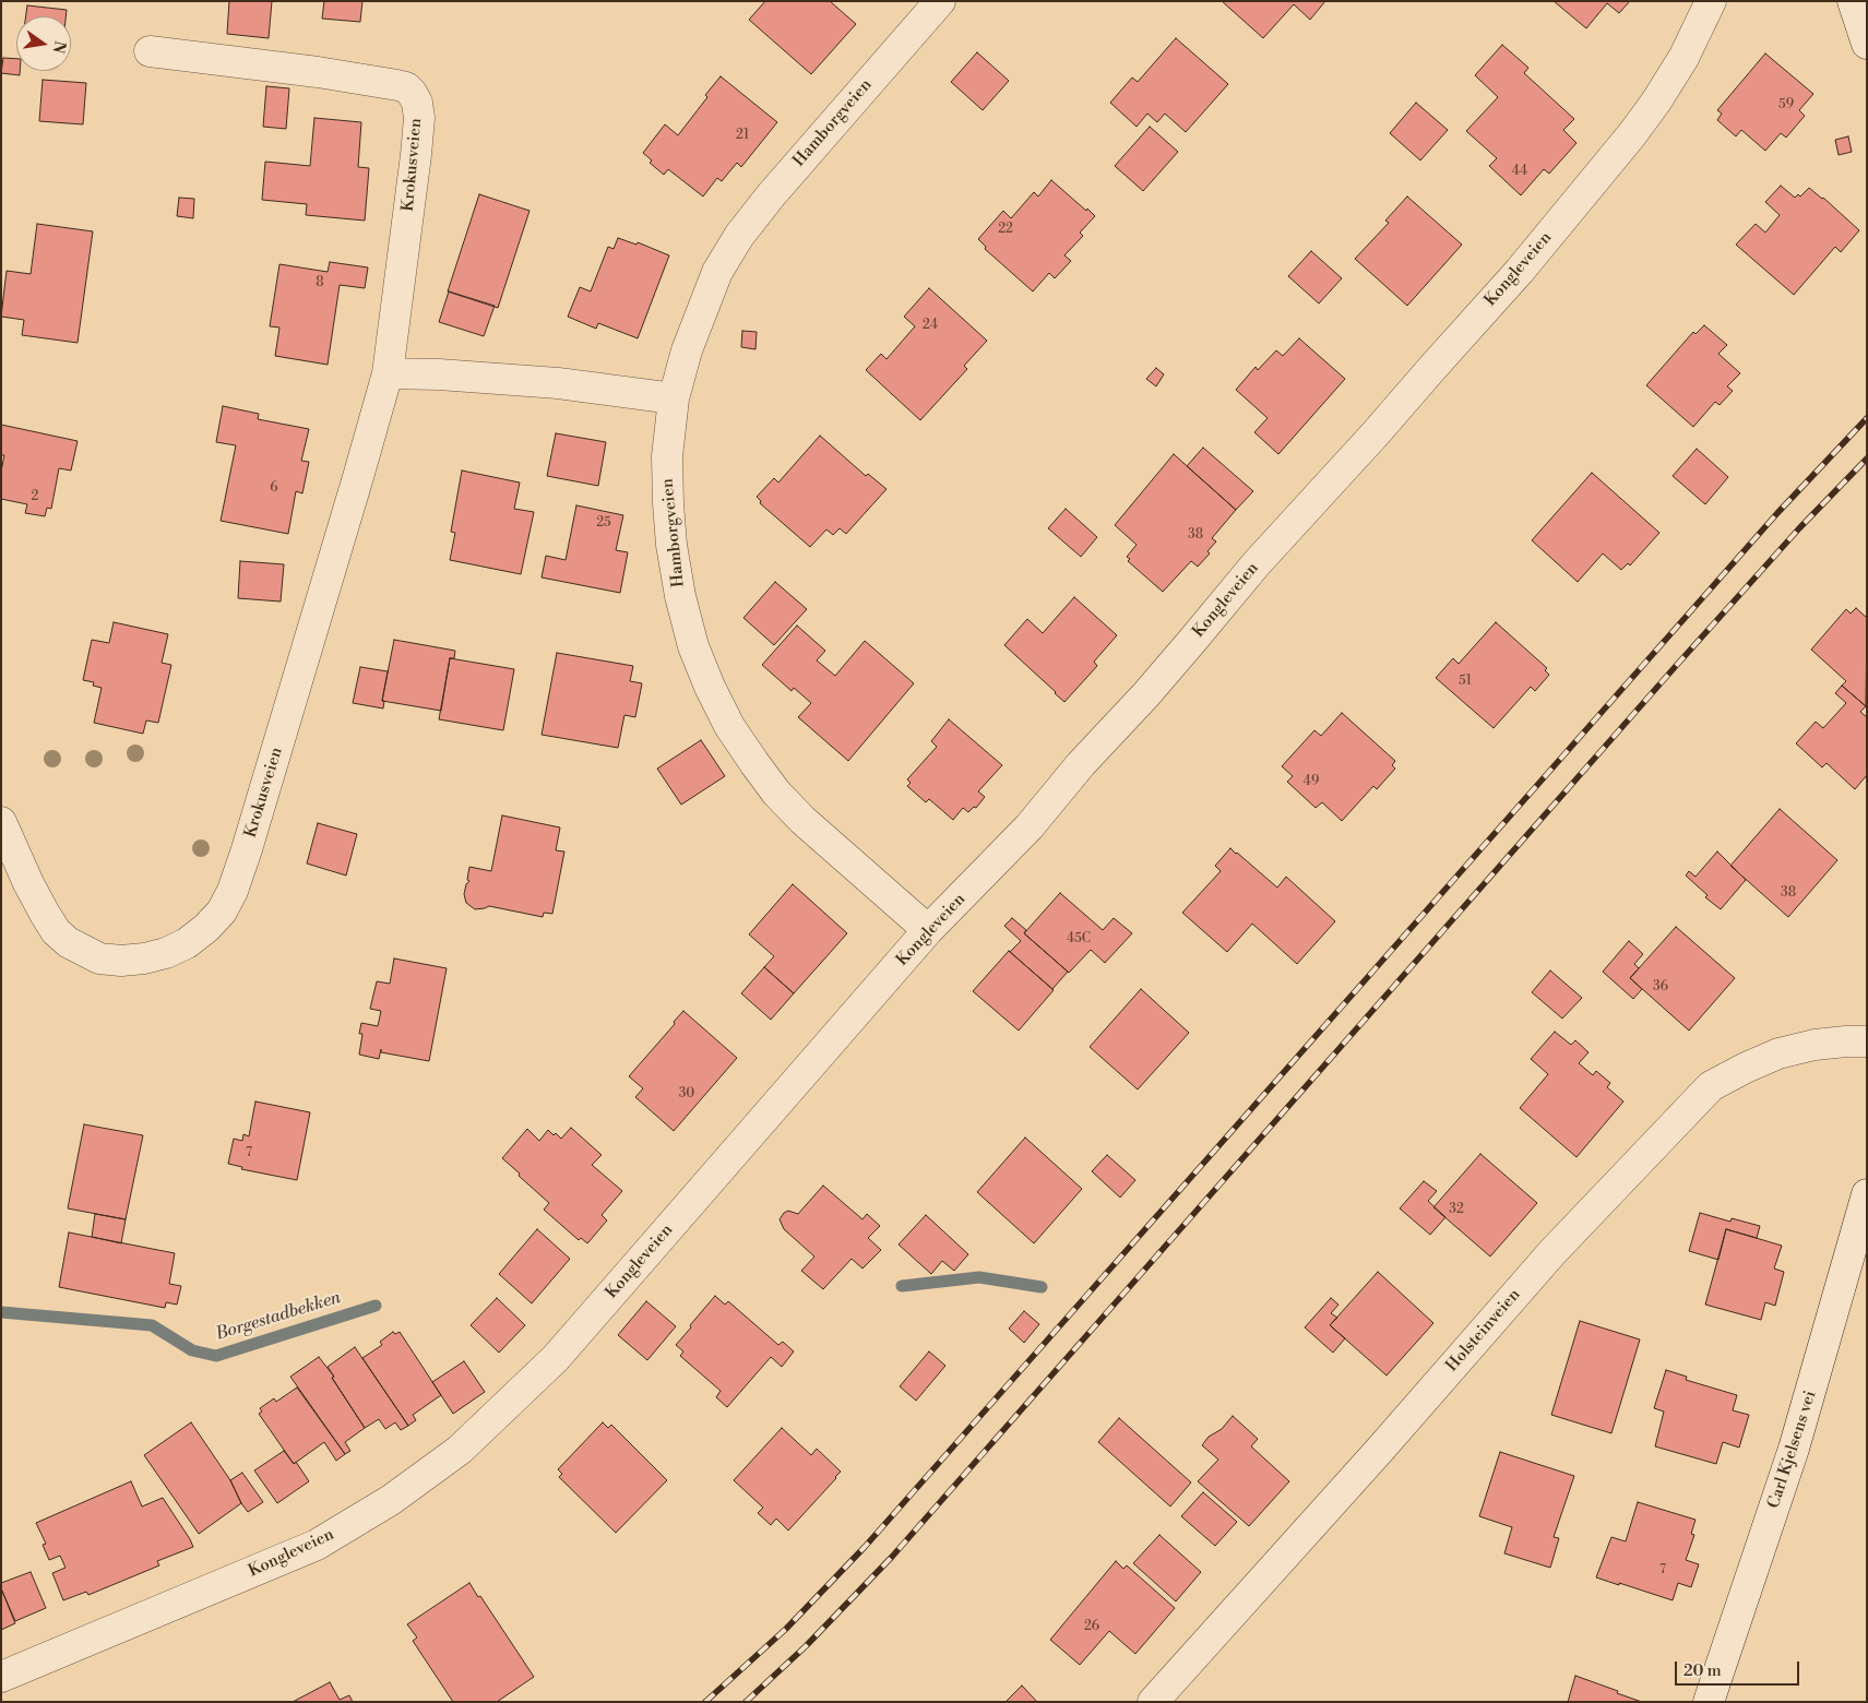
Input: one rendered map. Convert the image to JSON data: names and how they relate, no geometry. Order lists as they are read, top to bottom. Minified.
{"streets":{"street":["Hamborgveien","Krokusveien","Kongleveien","Holsteinveien","Carl Kjelsens vei"]},"crossings":[["Hamborgveien","Kongleveien"]],"water":["Borgestadbekken"],"house_numbers":["59","21","44","22","8","24","6","2","25","38","51","49","38","45C","36","30","7","32","7","26"],"scale_bar":"20 m","north":"right"}
